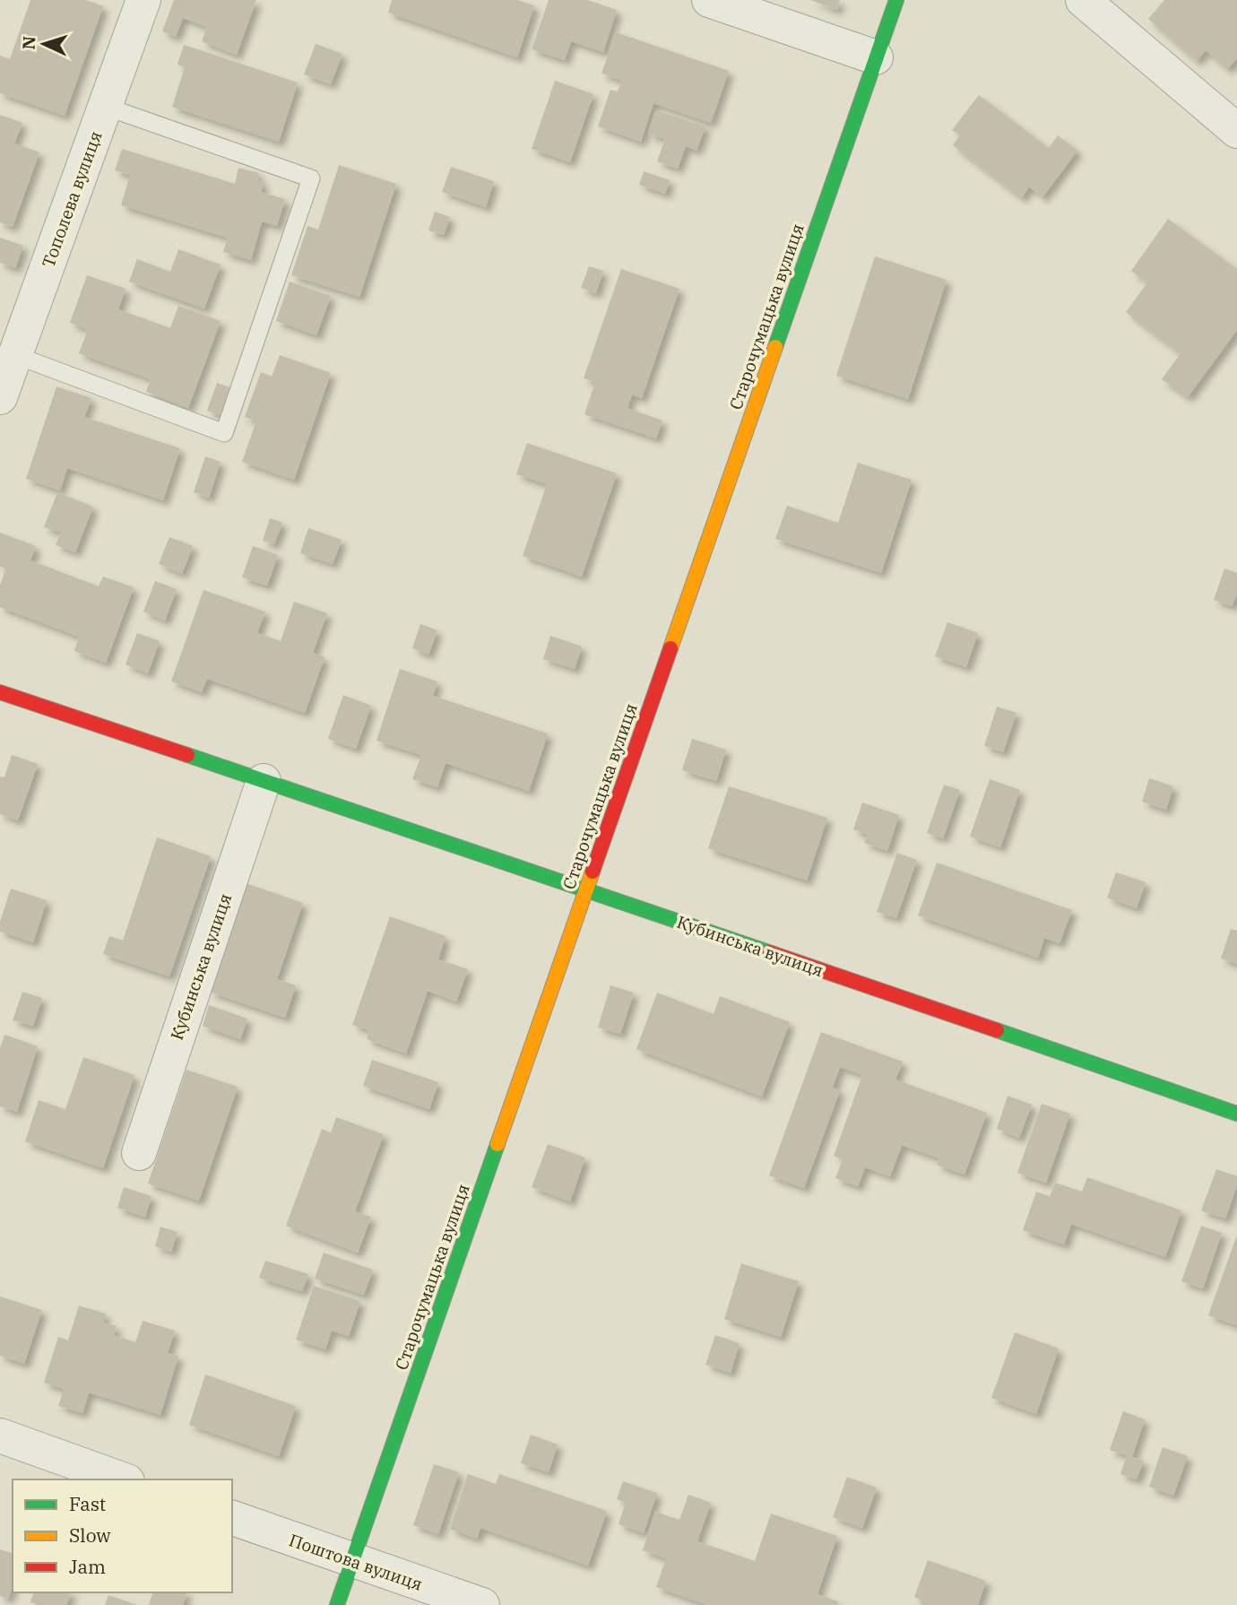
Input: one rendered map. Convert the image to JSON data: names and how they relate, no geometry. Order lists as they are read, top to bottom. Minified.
{"streets":{"street":["Тополева вулиця","Старочумацька вулиця","Кубинська вулиця","Поштова вулиця"]},"crossings":[["Старочумацька вулиця","Кубинська вулиця"],["Старочумацька вулиця","Поштова вулиця"]],"legend":["Fast","Slow","Jam"],"north":"left"}
